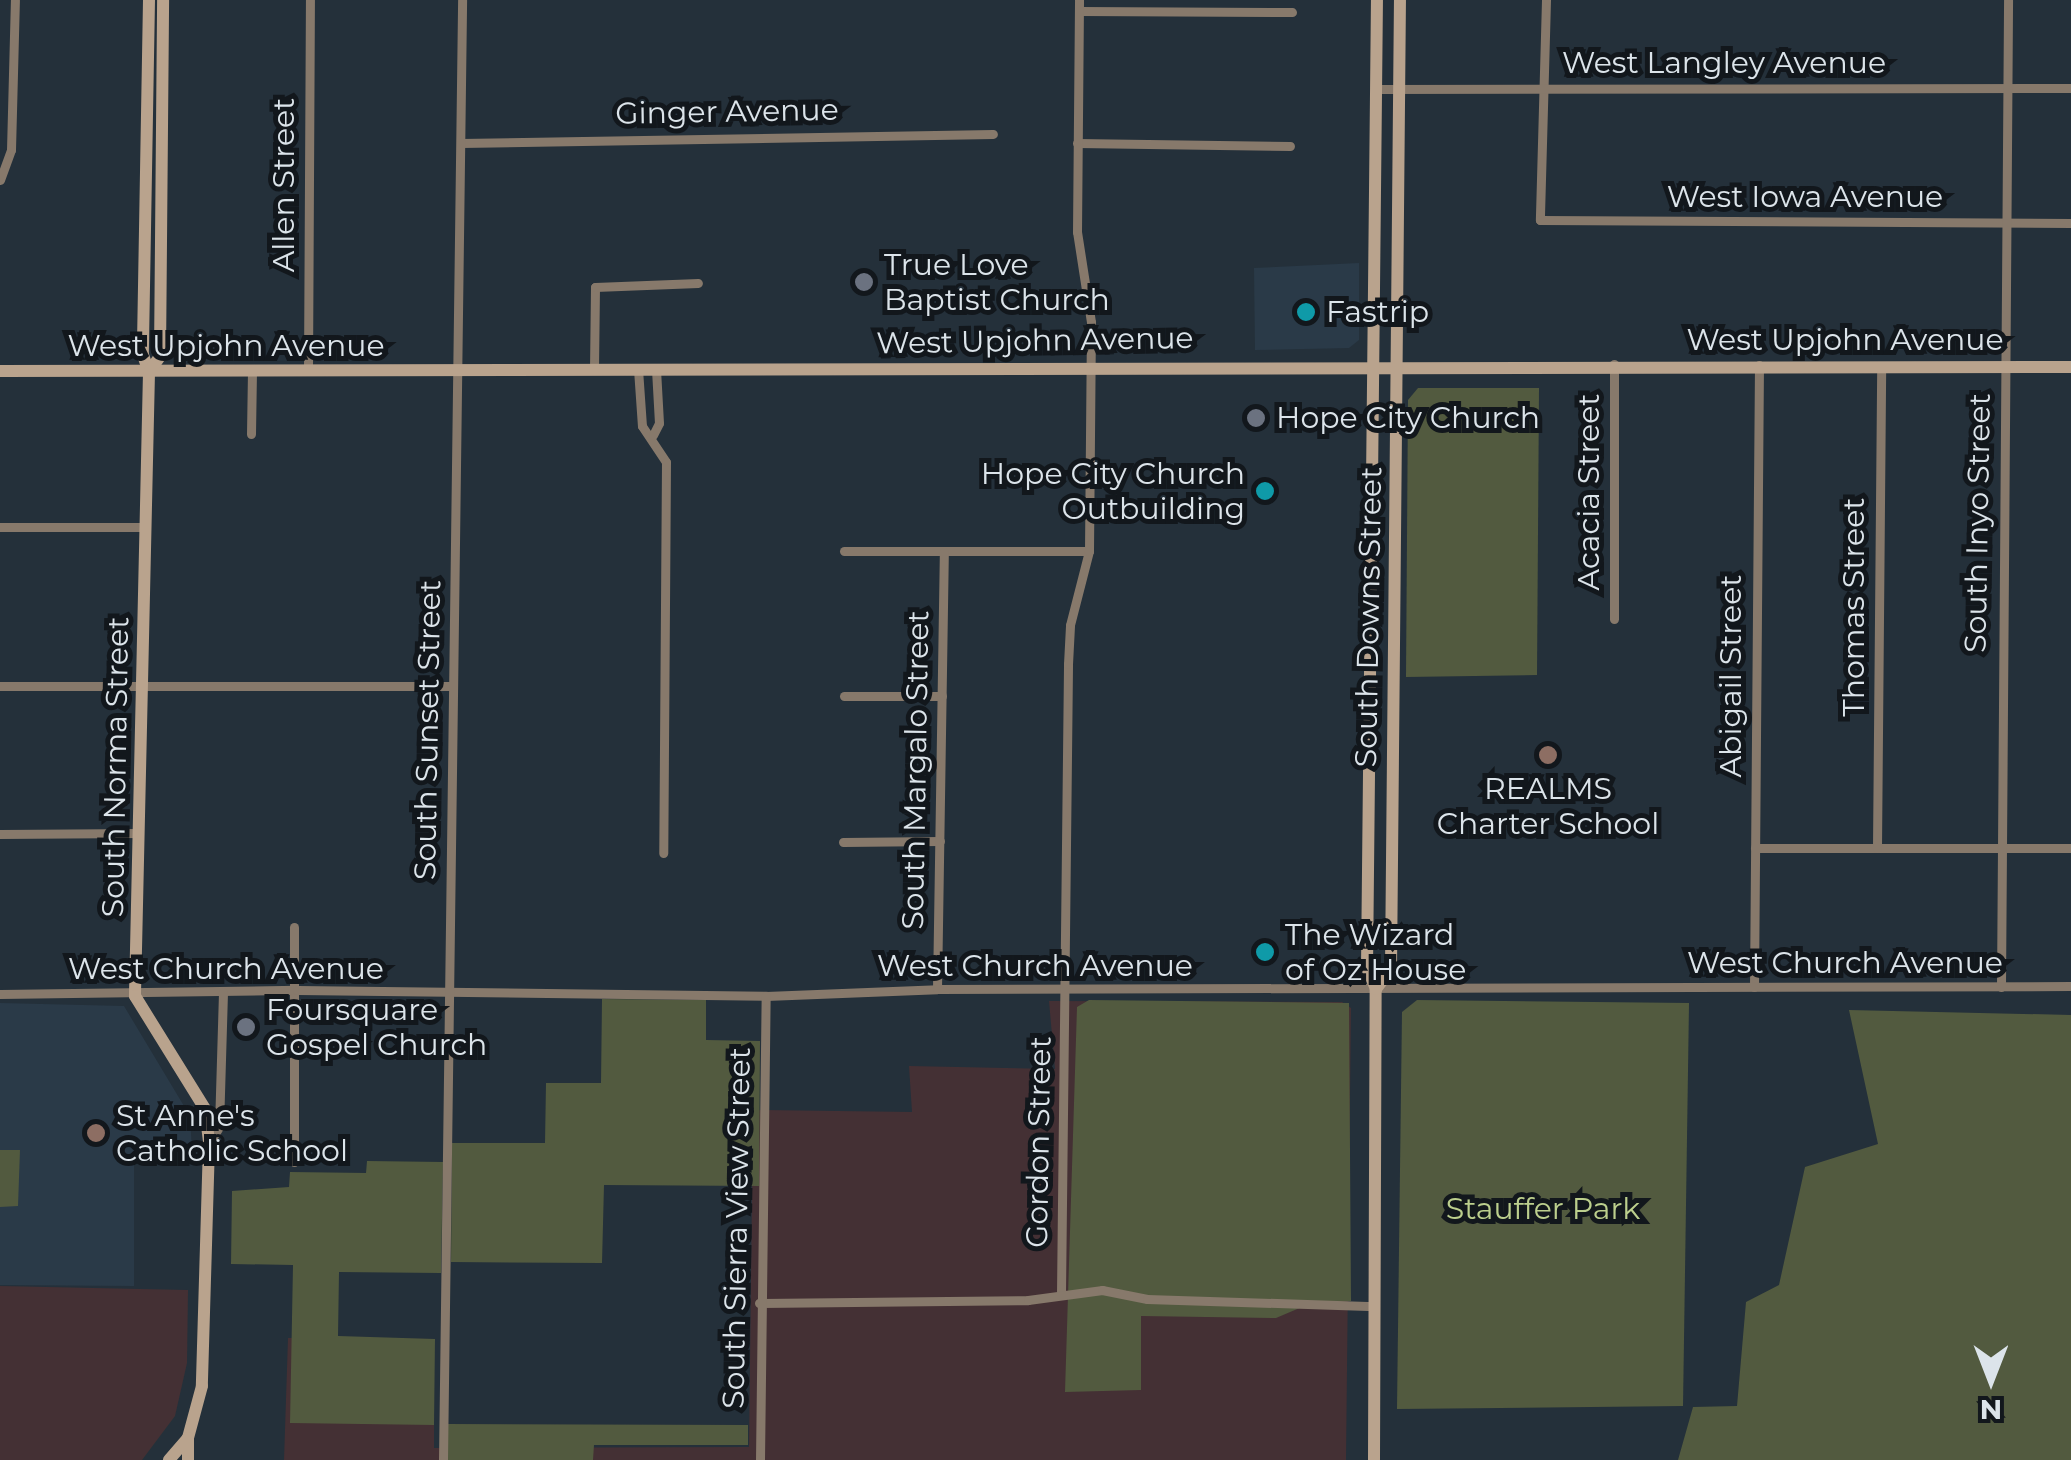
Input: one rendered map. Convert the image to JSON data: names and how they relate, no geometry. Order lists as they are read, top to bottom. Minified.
{"streets":{"main road":["West Upjohn Avenue","South Downs Street","South Norma Street"],"street":["West Langley Avenue","Ginger Avenue","Allen Street","West Iowa Avenue","Acacia Street","South Inyo Street","Thomas Street","Abigail Street","South Sunset Street","South Margalo Street","West Church Avenue","Gordon Street","South Sierra View Street"]},"crossings":[["West Langley Avenue","West Iowa Avenue"],["West Langley Avenue","South Inyo Street"],["West Langley Avenue","South Downs Street"],["Ginger Avenue","South Sunset Street"],["Allen Street","West Upjohn Avenue"],["West Iowa Avenue","South Inyo Street"],["West Upjohn Avenue","Acacia Street"],["West Upjohn Avenue","South Inyo Street"],["West Upjohn Avenue","Thomas Street"],["West Upjohn Avenue","South Downs Street"],["West Upjohn Avenue","Abigail Street"],["West Upjohn Avenue","South Sunset Street"],["West Upjohn Avenue","South Norma Street"],["West Upjohn Avenue","Gordon Street"],["South Inyo Street","West Church Avenue"],["South Downs Street","West Church Avenue"],["Abigail Street","West Church Avenue"],["South Sunset Street","West Church Avenue"],["South Norma Street","West Church Avenue"],["South Margalo Street","West Church Avenue"],["West Church Avenue","Gordon Street"],["West Church Avenue","South Sierra View Street"]],"parks":["Stauffer Park"],"places":["True Love Baptist Church","Fastrip","Hope City Church","Hope City Church Outbuilding","REALMS Charter School","The Wizard of Oz House","Foursquare Gospel Church","St Anne's Catholic School"],"north":"bottom"}
